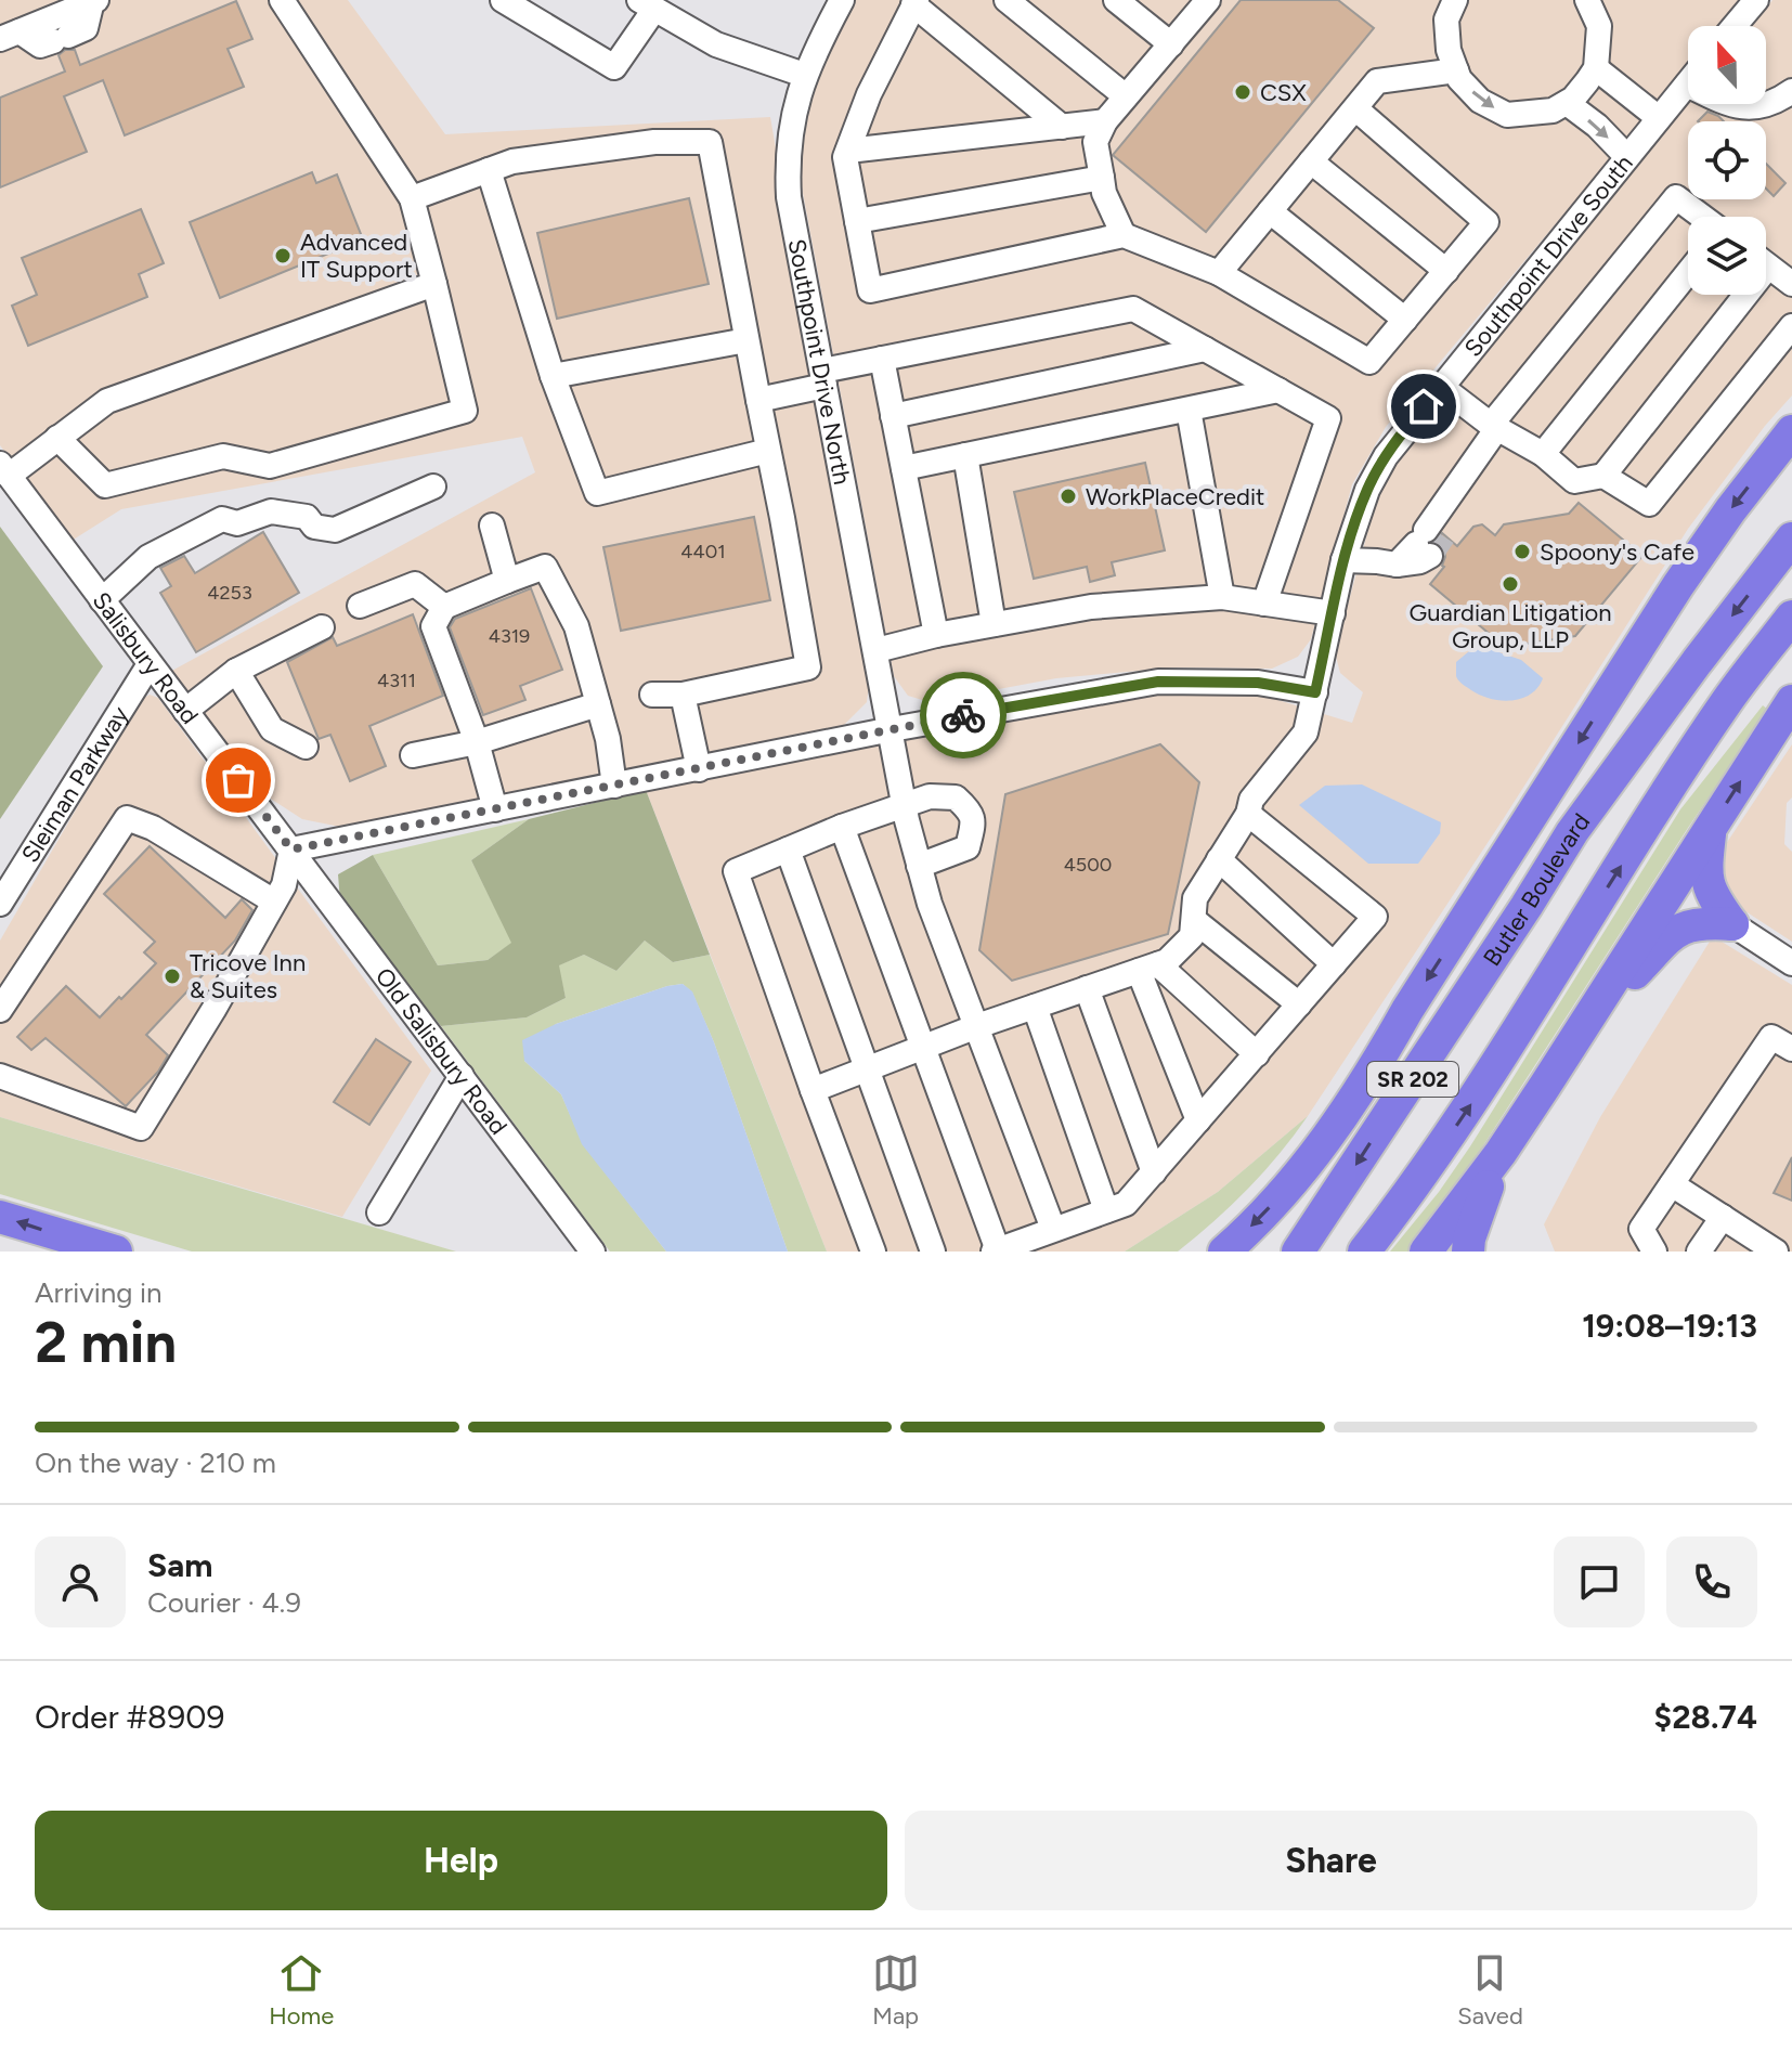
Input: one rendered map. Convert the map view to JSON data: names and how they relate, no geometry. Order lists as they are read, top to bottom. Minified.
{"streets":{"highway":["Butler Boulevard","SR 202"],"street":["Southpoint Drive South","Southpoint Drive North","Salisbury Road","Sleiman Parkway","Old Salisbury Road"]},"crossings":[["Salisbury Road","Sleiman Parkway"],["Salisbury Road","Old Salisbury Road"]],"places":["CSX","Advanced IT Support","WorkPlaceCredit","Spoony's Cafe","Guardian Litigation Group, LLP","Tricove Inn & Suites"],"house_numbers":["4401","4253","4319","4311","4500"],"north":"top","page":{"heading":["2 min","Arriving in","19:08–19:13"],"panel":["Sam","Courier · 4.9","Order #8909","$28.74"],"bar":"On the way · 210 m","buttons":["Help","Share"],"tabs":["Home","Map","Saved"]}}
